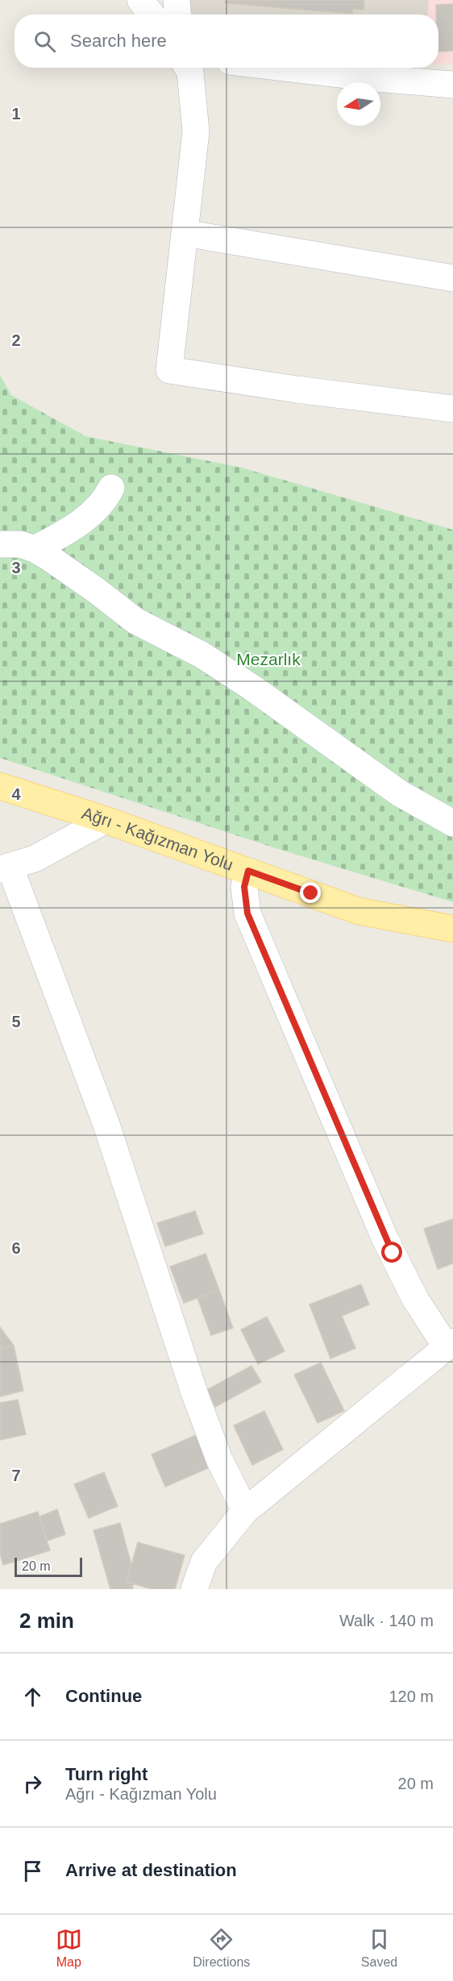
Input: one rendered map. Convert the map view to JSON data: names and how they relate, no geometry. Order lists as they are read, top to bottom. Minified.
{"streets":{"main road":["Ağrı - Kağızman Yolu"]},"parks":["Mezarlık"],"scale_bar":"20 m","north":"left","page":{"search":"Search here","scale":"20 m","heading":["2 min","Walk · 140 m"],"list":[["Continue","120 m"],["Turn right","Ağrı - Kağızman Yolu","20 m"],"Arrive at destination"],"nav":["Map","Directions","Saved"]},"grid":{"rows":["1","2","3","4","5","6","7"]}}
